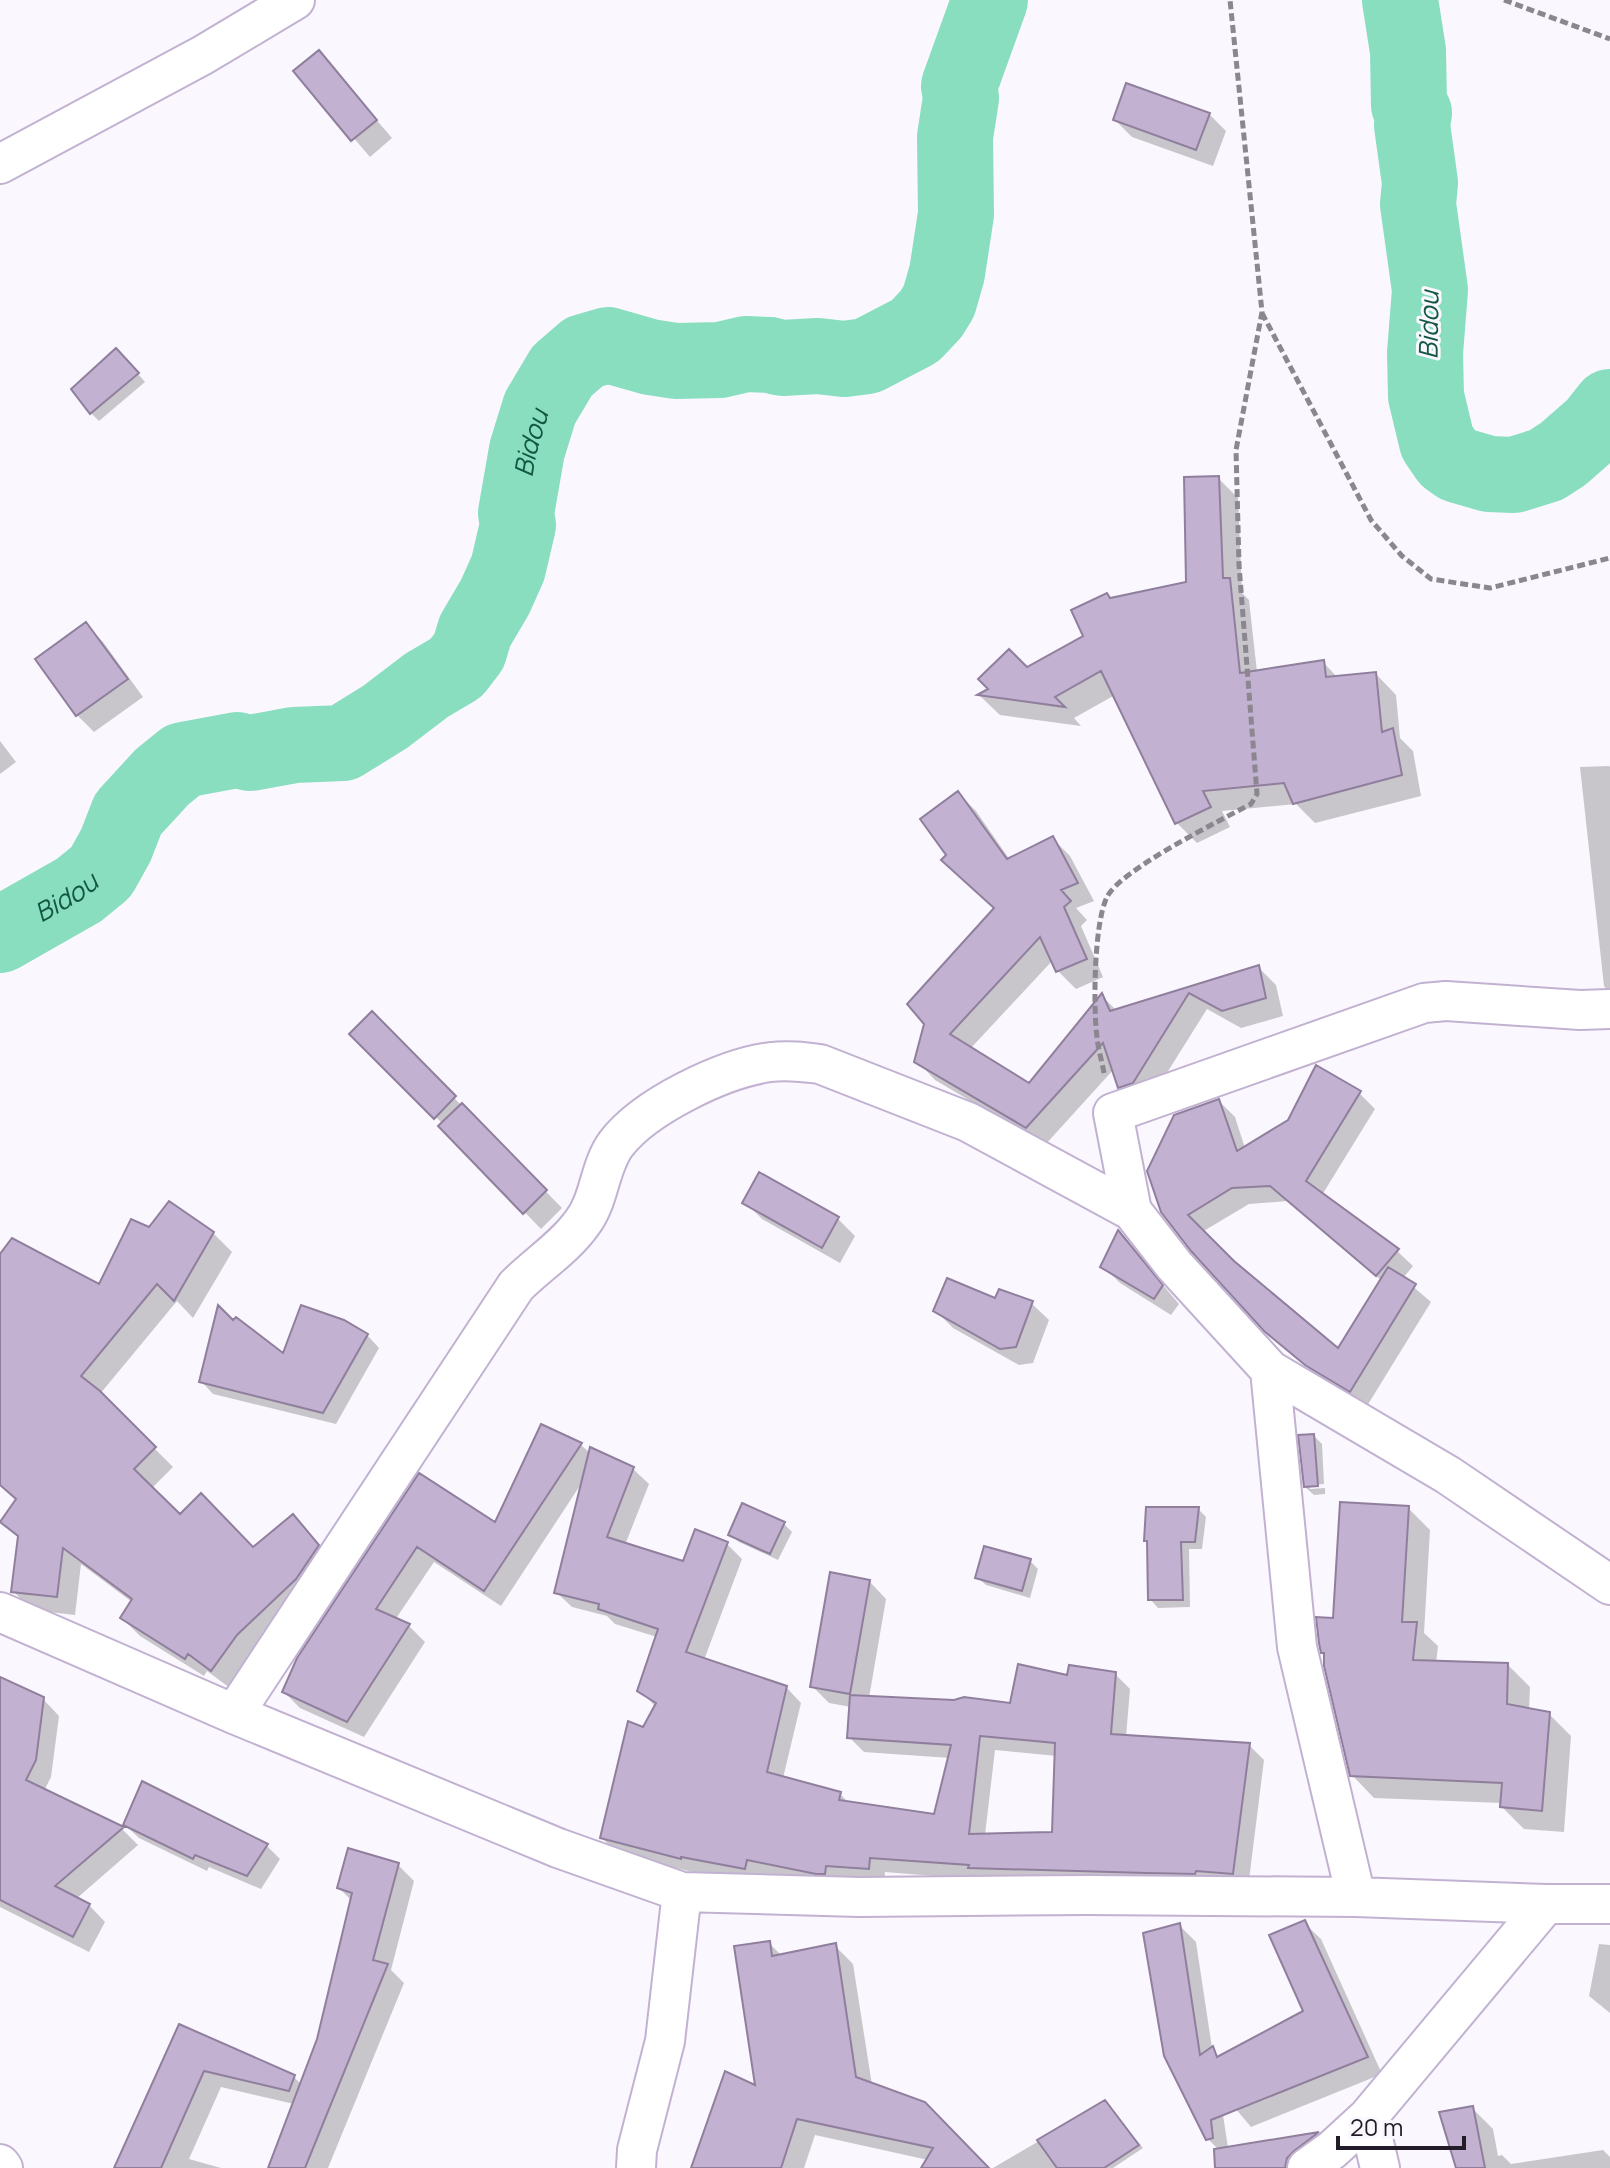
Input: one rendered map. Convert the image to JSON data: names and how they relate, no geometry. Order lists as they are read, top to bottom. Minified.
{"water":["Bidou"],"scale_bar":"20 m"}
